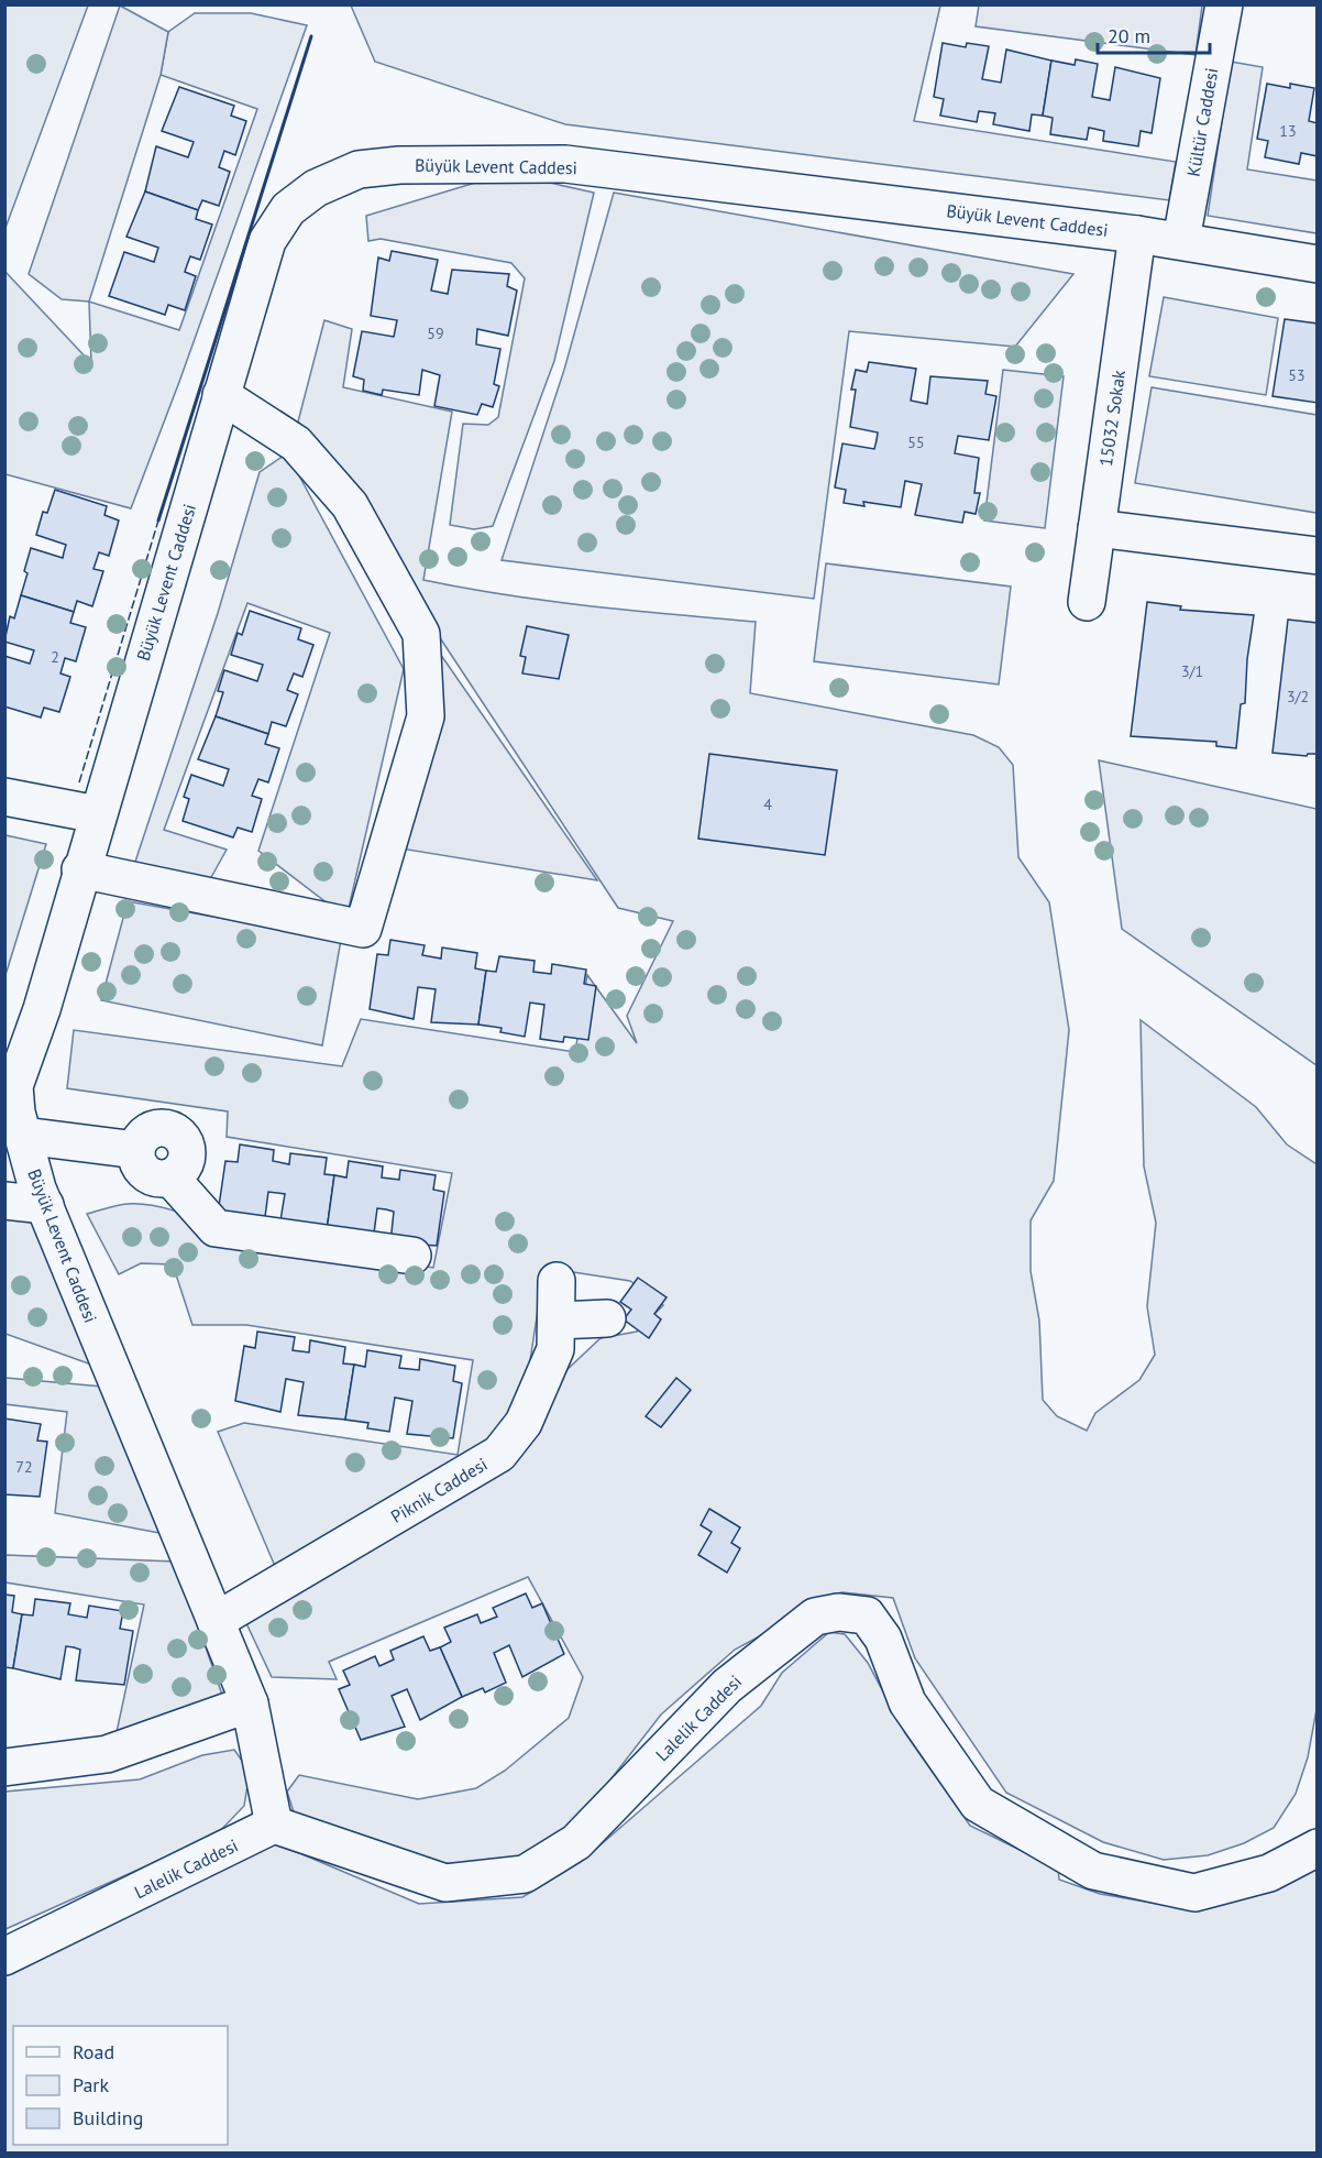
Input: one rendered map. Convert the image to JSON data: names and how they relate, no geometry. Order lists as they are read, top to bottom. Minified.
{"streets":{"street":["Kültür Caddesi","Büyük Levent Caddesi","15032 Sokak","Piknik Caddesi","Lalelik Caddesi"]},"crossings":[["Kültür Caddesi","Büyük Levent Caddesi"],["Büyük Levent Caddesi","15032 Sokak"],["Büyük Levent Caddesi","Piknik Caddesi"],["Büyük Levent Caddesi","Lalelik Caddesi"]],"house_numbers":["13","59","53","55","2","3/1","3/2","4","72"],"legend":["Road","Park","Building"],"scale_bar":"20 m"}
